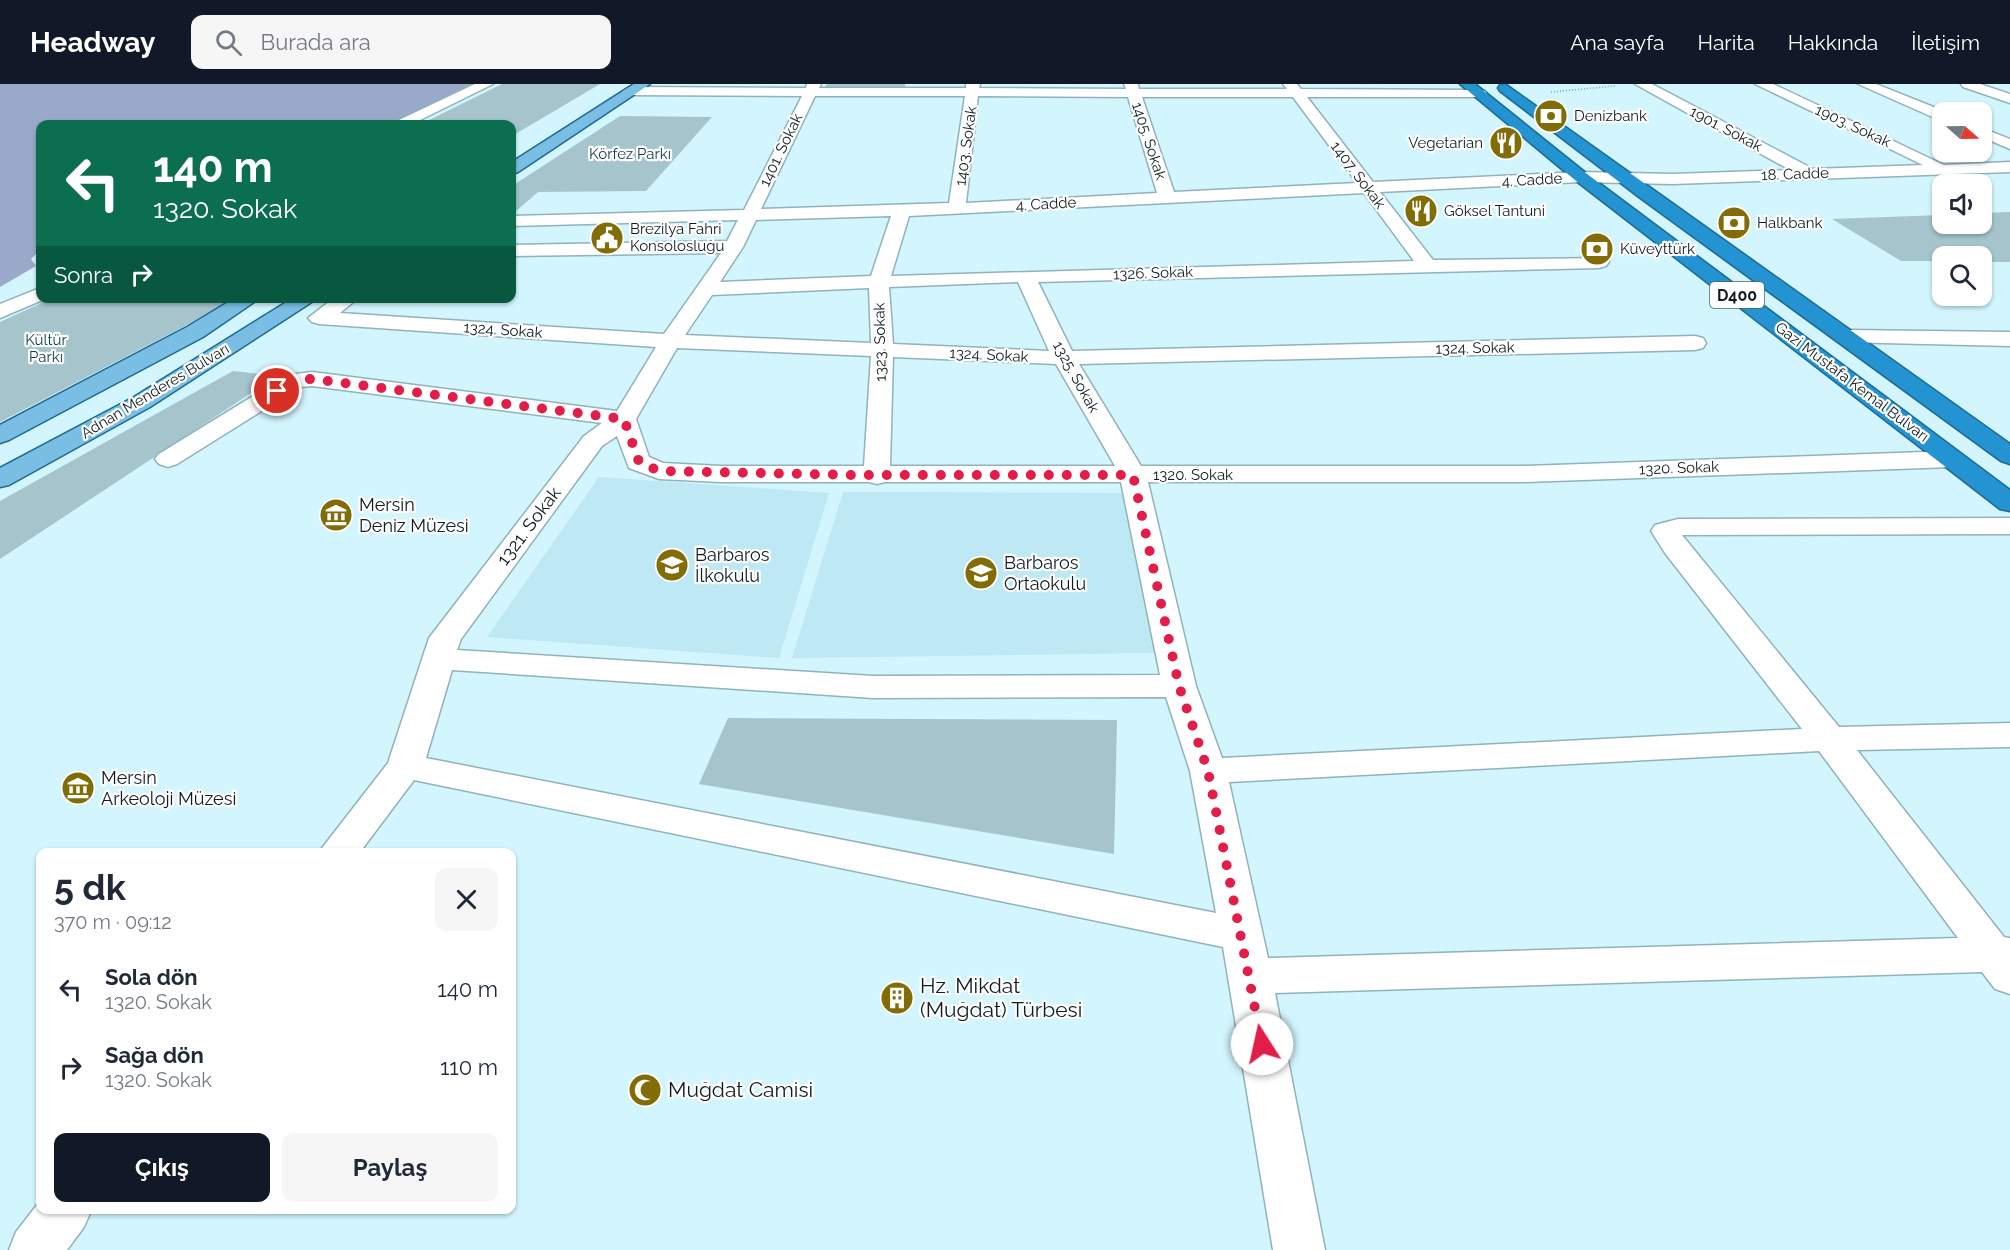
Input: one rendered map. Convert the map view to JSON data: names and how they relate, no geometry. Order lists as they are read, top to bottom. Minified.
{"streets":{"highway":["D400","Gazi Mustafa Kemal Bulvarı"],"main road":["Adnan Menderes Bulvarı"],"street":["1903. Sokak","1901. Sokak","1405. Sokak","1403. Sokak","1401. Sokak","18. Cadde","1407. Sokak","4. Cadde","1326. Sokak","1324. Sokak","1323. Sokak","1325. Sokak","1320. Sokak","1321. Sokak"]},"crossings":[["1903. Sokak","18. Cadde"],["1901. Sokak","18. Cadde"],["1405. Sokak","4. Cadde"],["1403. Sokak","4. Cadde"],["1401. Sokak","4. Cadde"],["1401. Sokak","1321. Sokak"],["18. Cadde","4. Cadde"],["18. Cadde","Gazi Mustafa Kemal Bulvarı"],["1407. Sokak","4. Cadde"],["1407. Sokak","1326. Sokak"],["4. Cadde","1323. Sokak"],["4. Cadde","Gazi Mustafa Kemal Bulvarı"],["4. Cadde","1321. Sokak"],["1326. Sokak","1323. Sokak"],["1326. Sokak","1325. Sokak"],["1326. Sokak","1321. Sokak"],["1324. Sokak","1323. Sokak"],["1324. Sokak","1325. Sokak"],["1324. Sokak","1321. Sokak"],["1323. Sokak","1320. Sokak"],["1325. Sokak","1320. Sokak"],["Gazi Mustafa Kemal Bulvarı","1320. Sokak"],["1320. Sokak","1321. Sokak"]],"parks":["Körfez Parkı","Kültür Parkı"],"places":{"bank":["Denizbank","Halkbank","Küveyttürk"],"restaurant":["Vegetarian","Göksel Tantuni"],"public building":["Brezilya Fahri Konsolosluğu"],"museum":["Mersin Deniz Müzesi","Mersin Arkeoloji Müzesi"],"school or university":["Barbaros İlkokulu","Barbaros Ortaokulu"],"building":["Hz. Mikdat (Muğdat) Türbesi"],"mosque":["Muğdat Camisi"]},"north":"right","page":{"header":"Headway","search":"Burada ara","nav":["Ana sayfa","Harita","Hakkında","İletişim"],"turn":["140 m","1320. Sokak"],"then":"Sonra","heading":["5 dk","370 m · 09:12"],"list":[{"name":"Sola dön","note":"1320. Sokak","value":"140 m"},{"name":"Sağa dön","note":"1320. Sokak","value":"110 m"}],"buttons":["Çıkış","Paylaş"]}}
